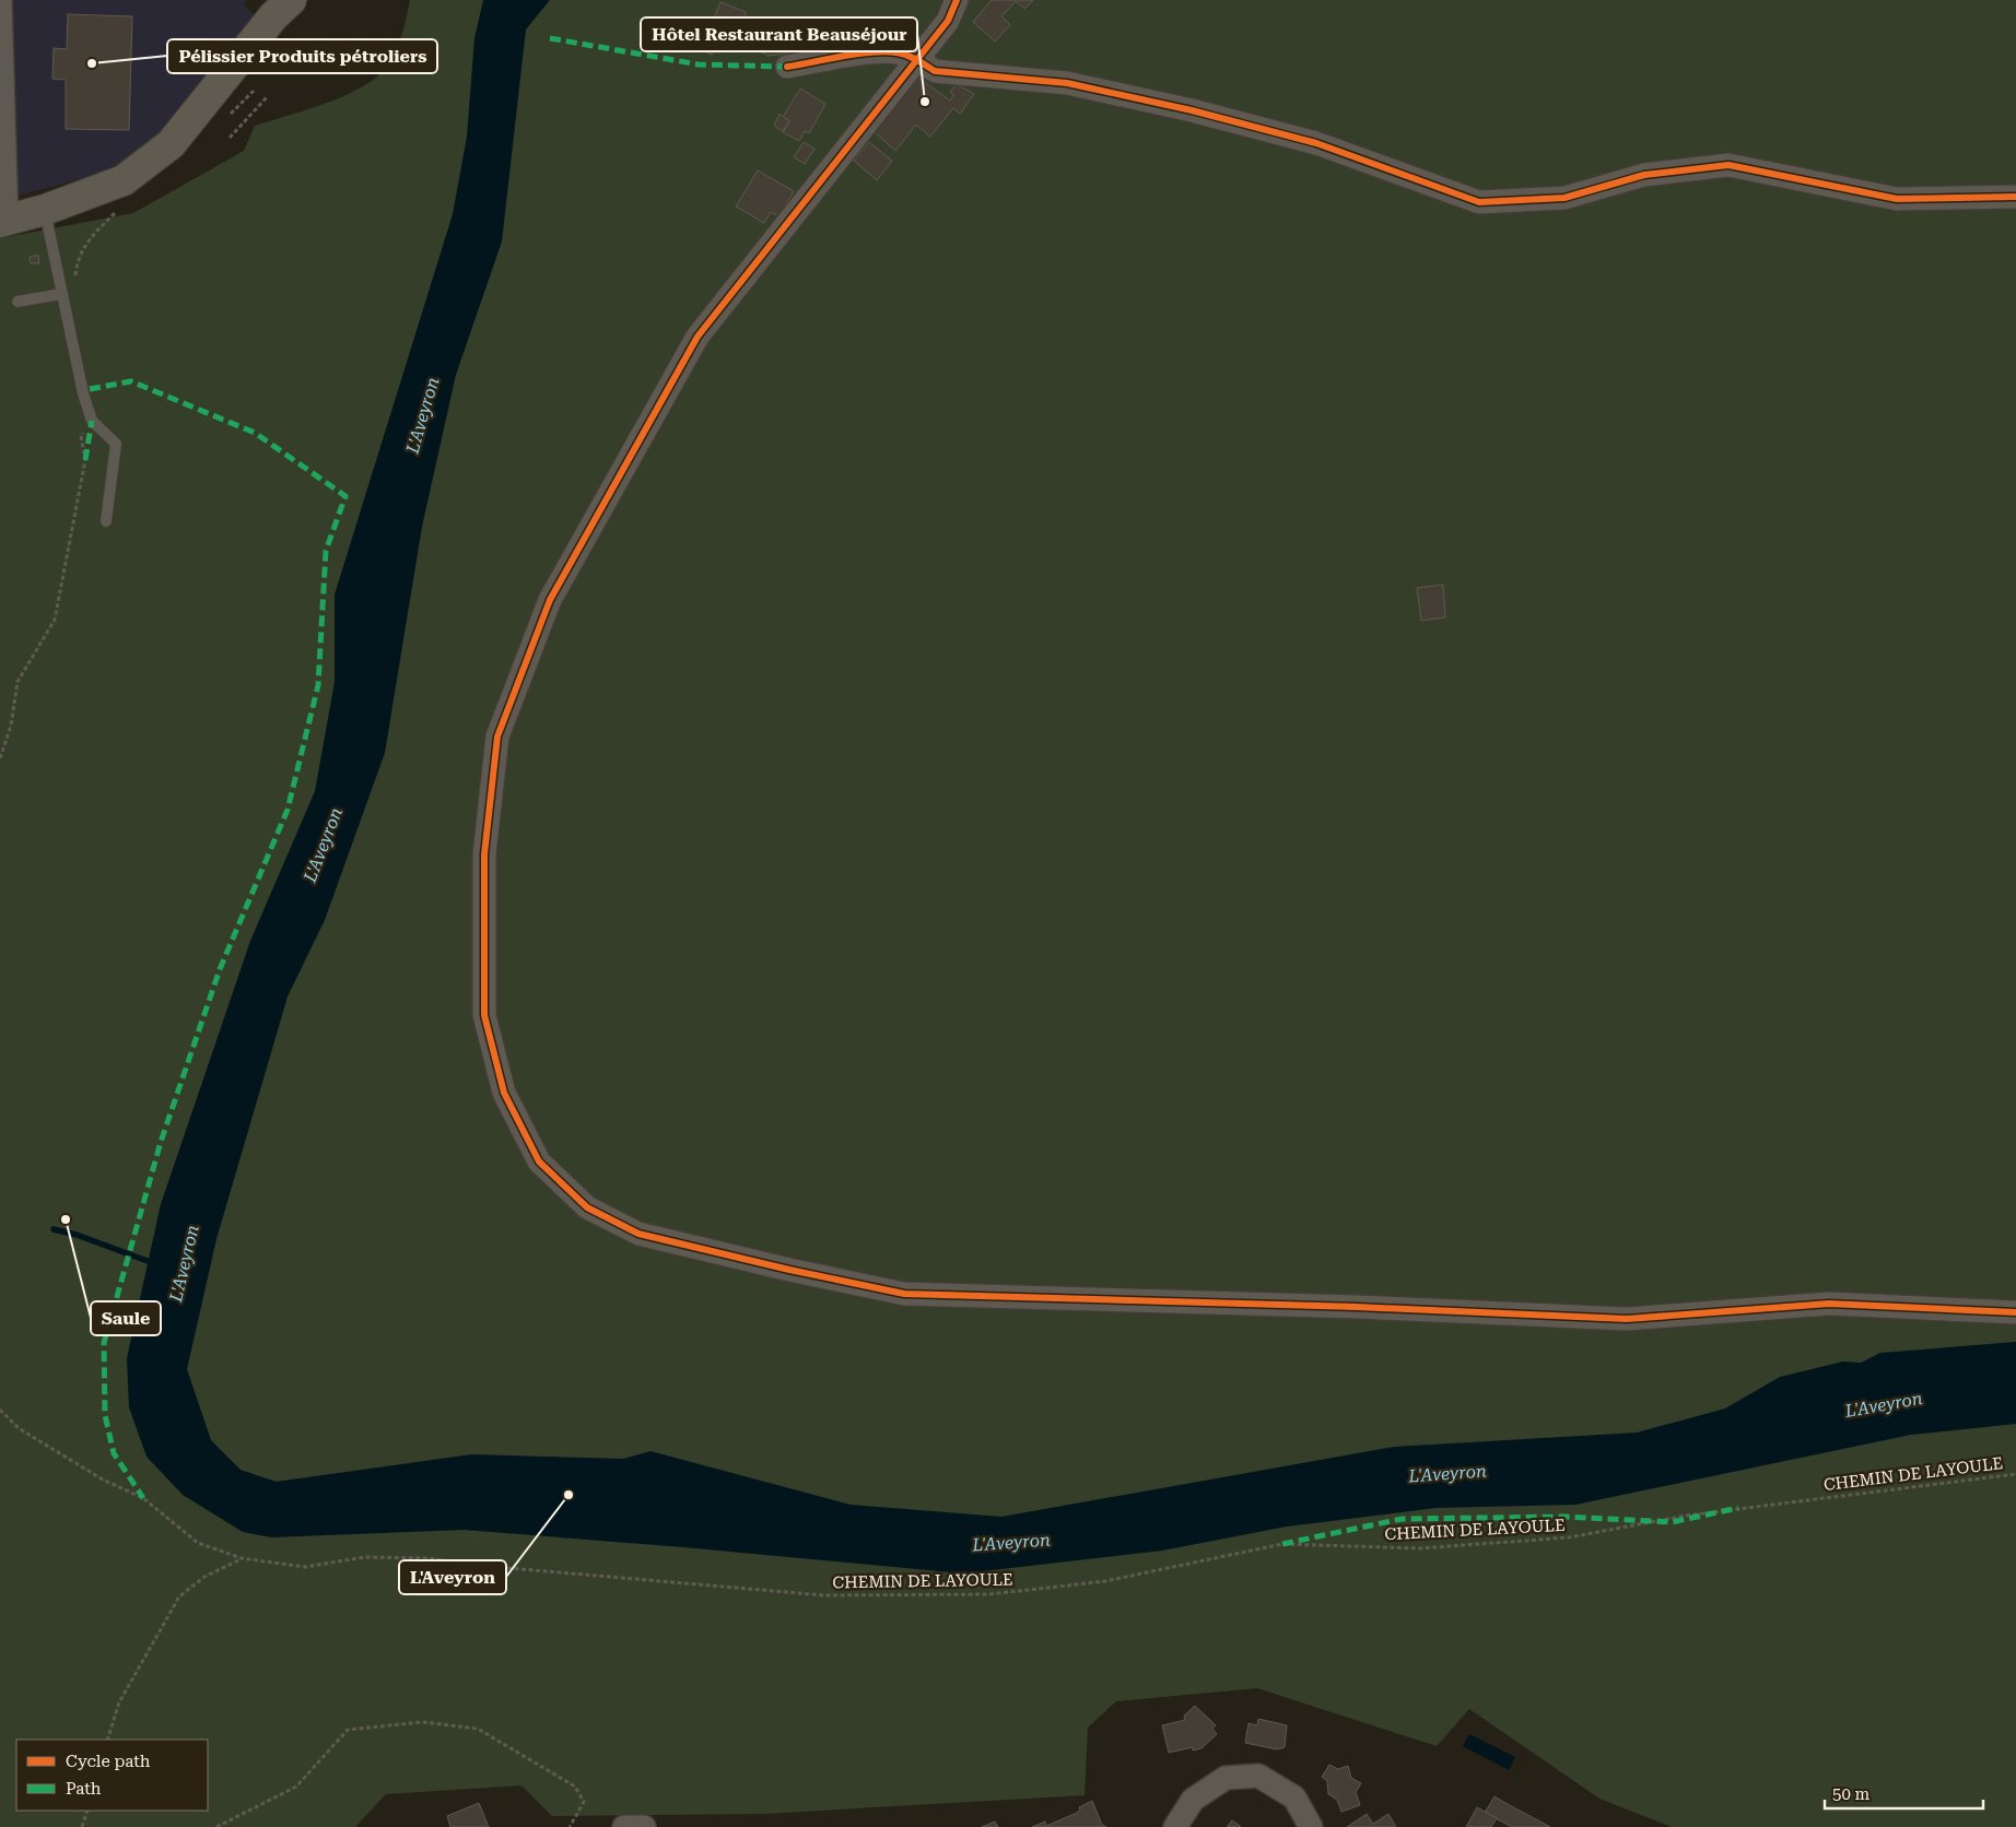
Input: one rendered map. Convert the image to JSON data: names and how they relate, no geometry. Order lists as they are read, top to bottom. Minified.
{"streets":{"path":["CHEMIN DE LAYOULE"]},"water":["L'Aveyron"],"places":["Pélissier Produits pétroliers","Hôtel Restaurant Beauséjour","Saule","L'Aveyron"],"legend":["Cycle path","Path"],"scale_bar":"50 m"}
